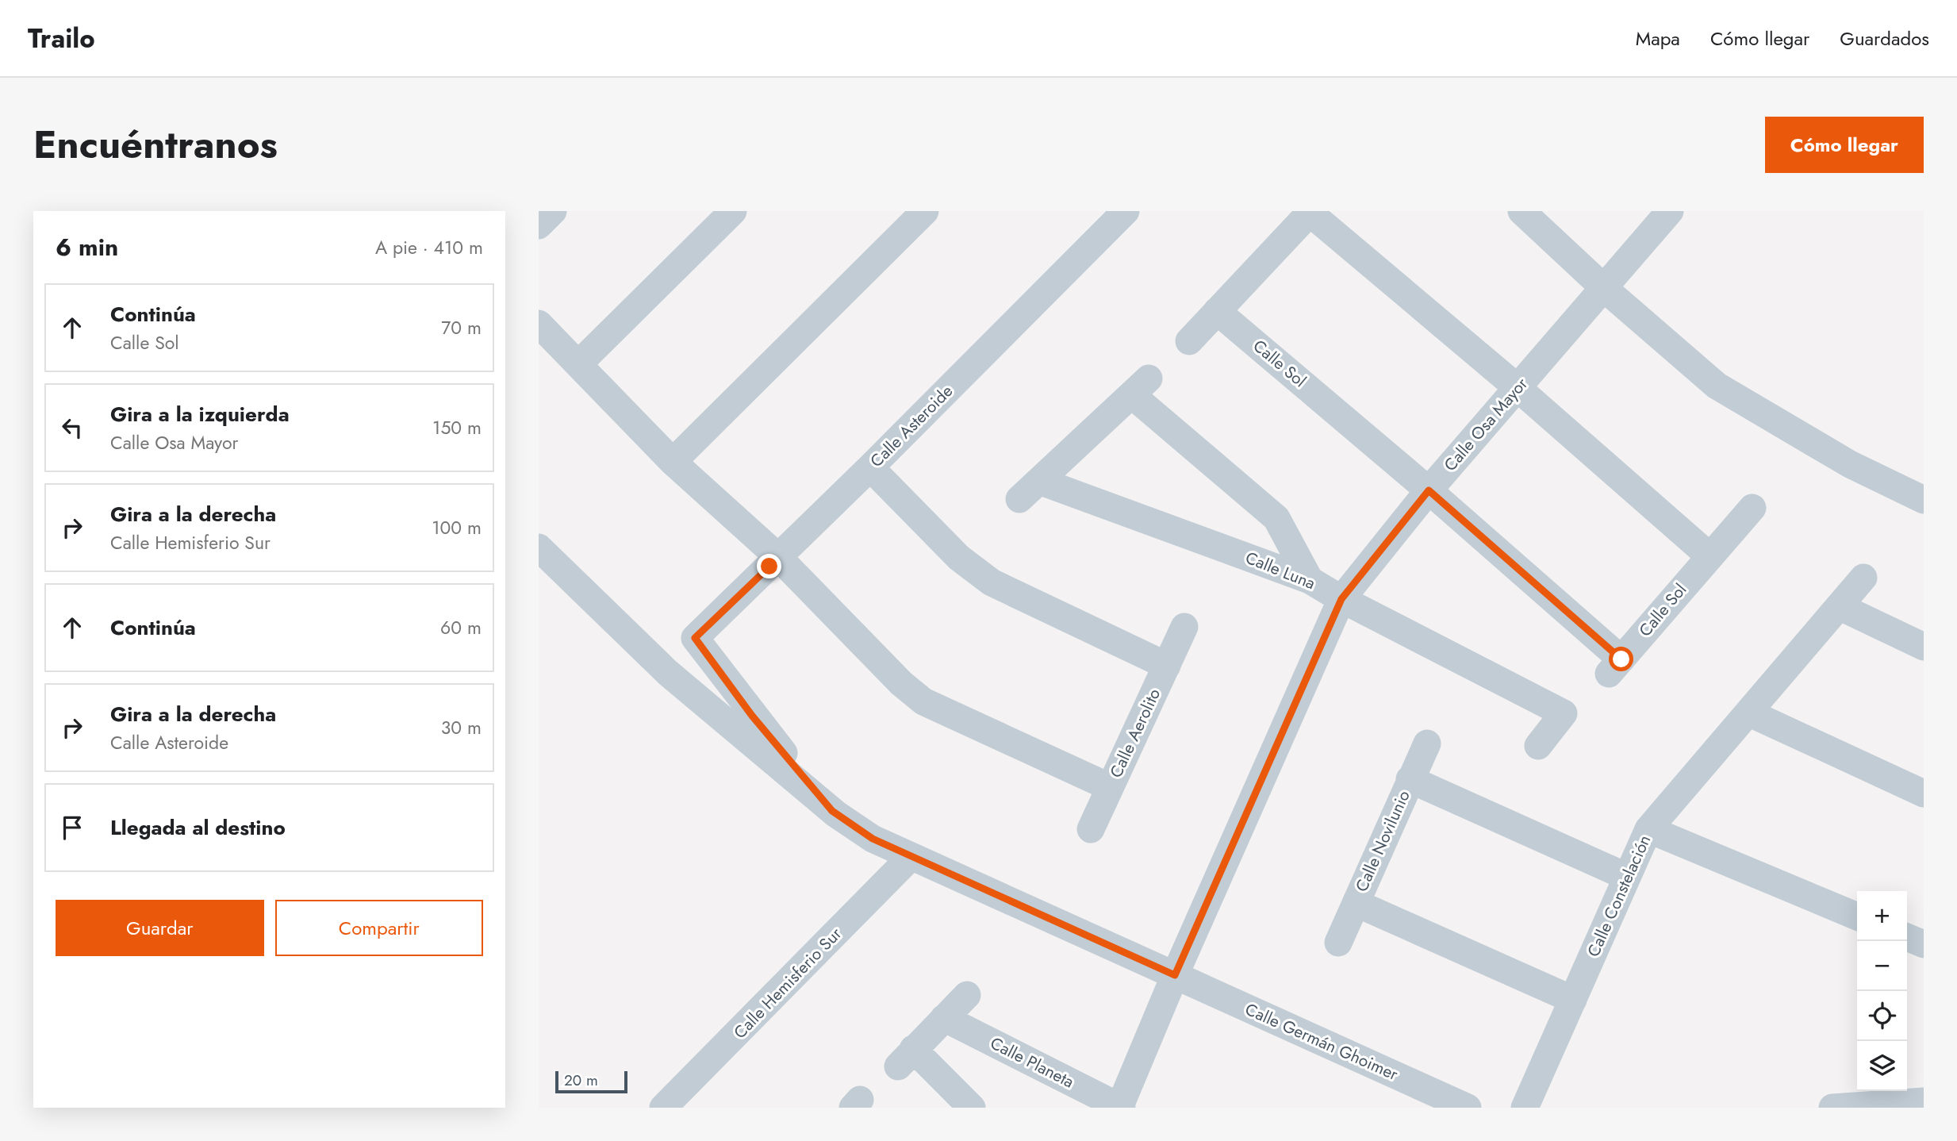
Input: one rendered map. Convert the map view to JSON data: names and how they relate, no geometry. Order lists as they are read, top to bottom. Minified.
{"streets":{"street":["Calle Sol","Calle Osa Mayor","Calle Asteroide","Calle Luna","Calle Aerolito","Calle Novilunio","Calle Constelación","Calle Hemisferio Sur","Calle Germán Ghoimer","Calle Planeta"]},"crossings":[["Calle Sol","Calle Osa Mayor"],["Calle Osa Mayor","Calle Luna"],["Calle Osa Mayor","Calle Germán Ghoimer"],["Calle Osa Mayor","Calle Planeta"],["Calle Asteroide","Calle Aerolito"],["Calle Novilunio","Calle Constelación"]],"scale_bar":"20 m","page":{"header":"Trailo","nav":["Mapa","Cómo llegar","Guardados"],"title":"Encuéntranos","buttons":["Cómo llegar",["Guardar","Compartir"]],"heading":["6 min","A pie · 410 m"],"list":[["Continúa","Calle Sol","70 m"],["Gira a la izquierda","Calle Osa Mayor","150 m"],["Gira a la derecha","Calle Hemisferio Sur","100 m"],["Continúa","60 m"],["Gira a la derecha","Calle Asteroide","30 m"],"Llegada al destino"],"map_buttons":["+","−"],"scale":"20 m"}}
